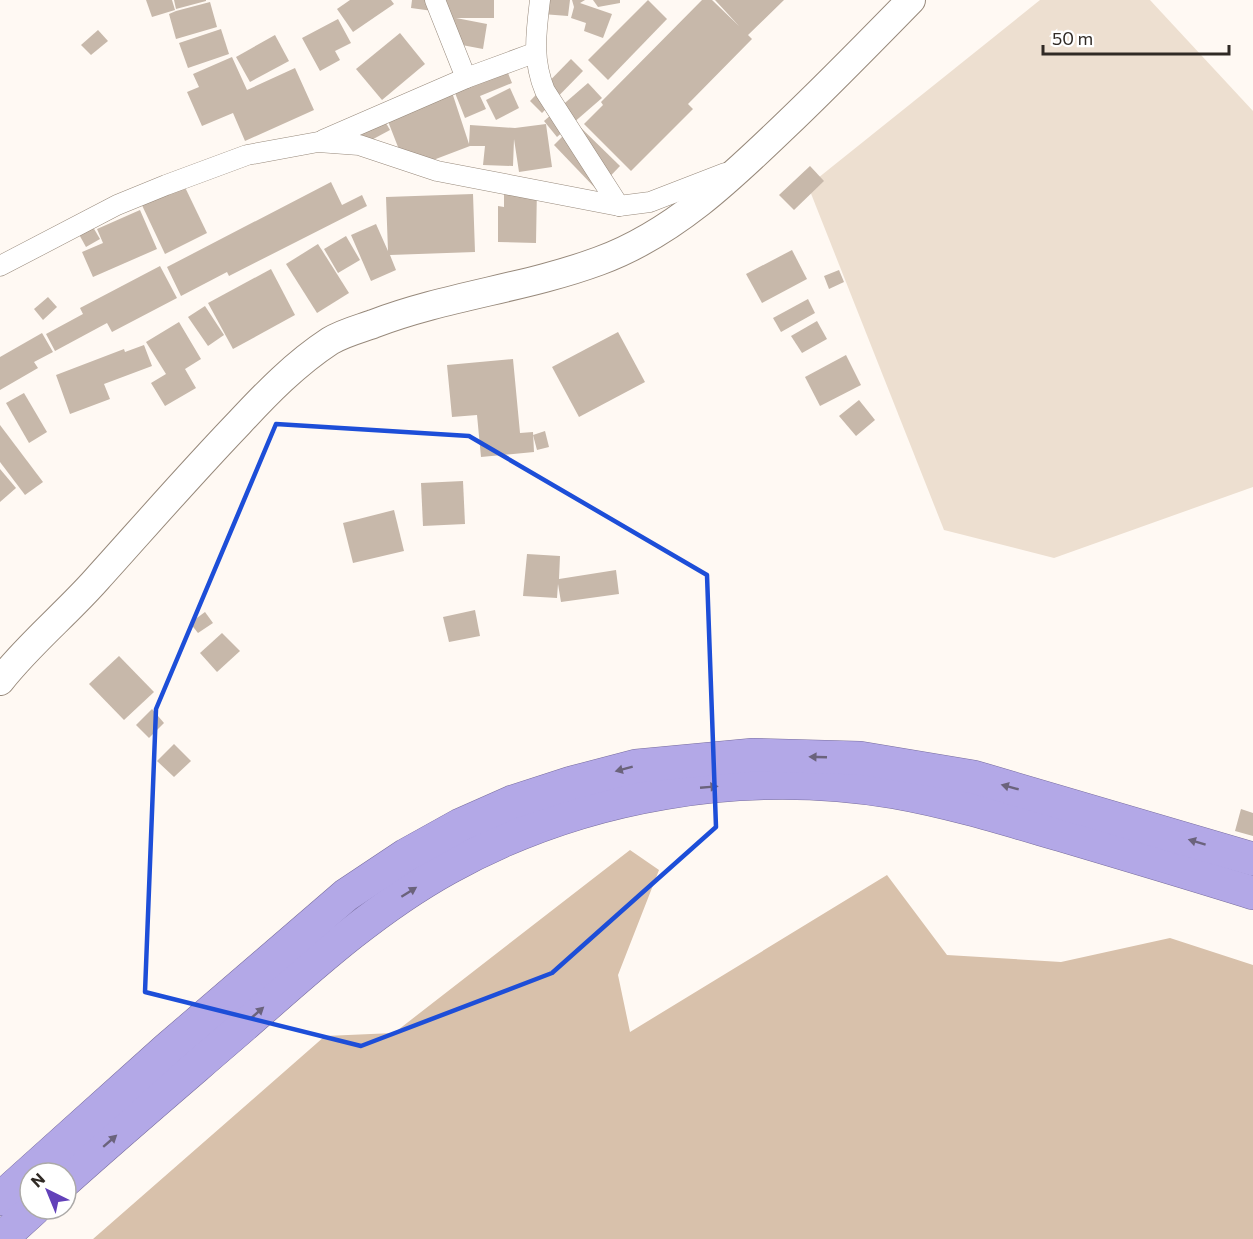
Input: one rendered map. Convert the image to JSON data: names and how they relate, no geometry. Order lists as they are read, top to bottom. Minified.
{"scale_bar":"50 m","north":"top left"}
